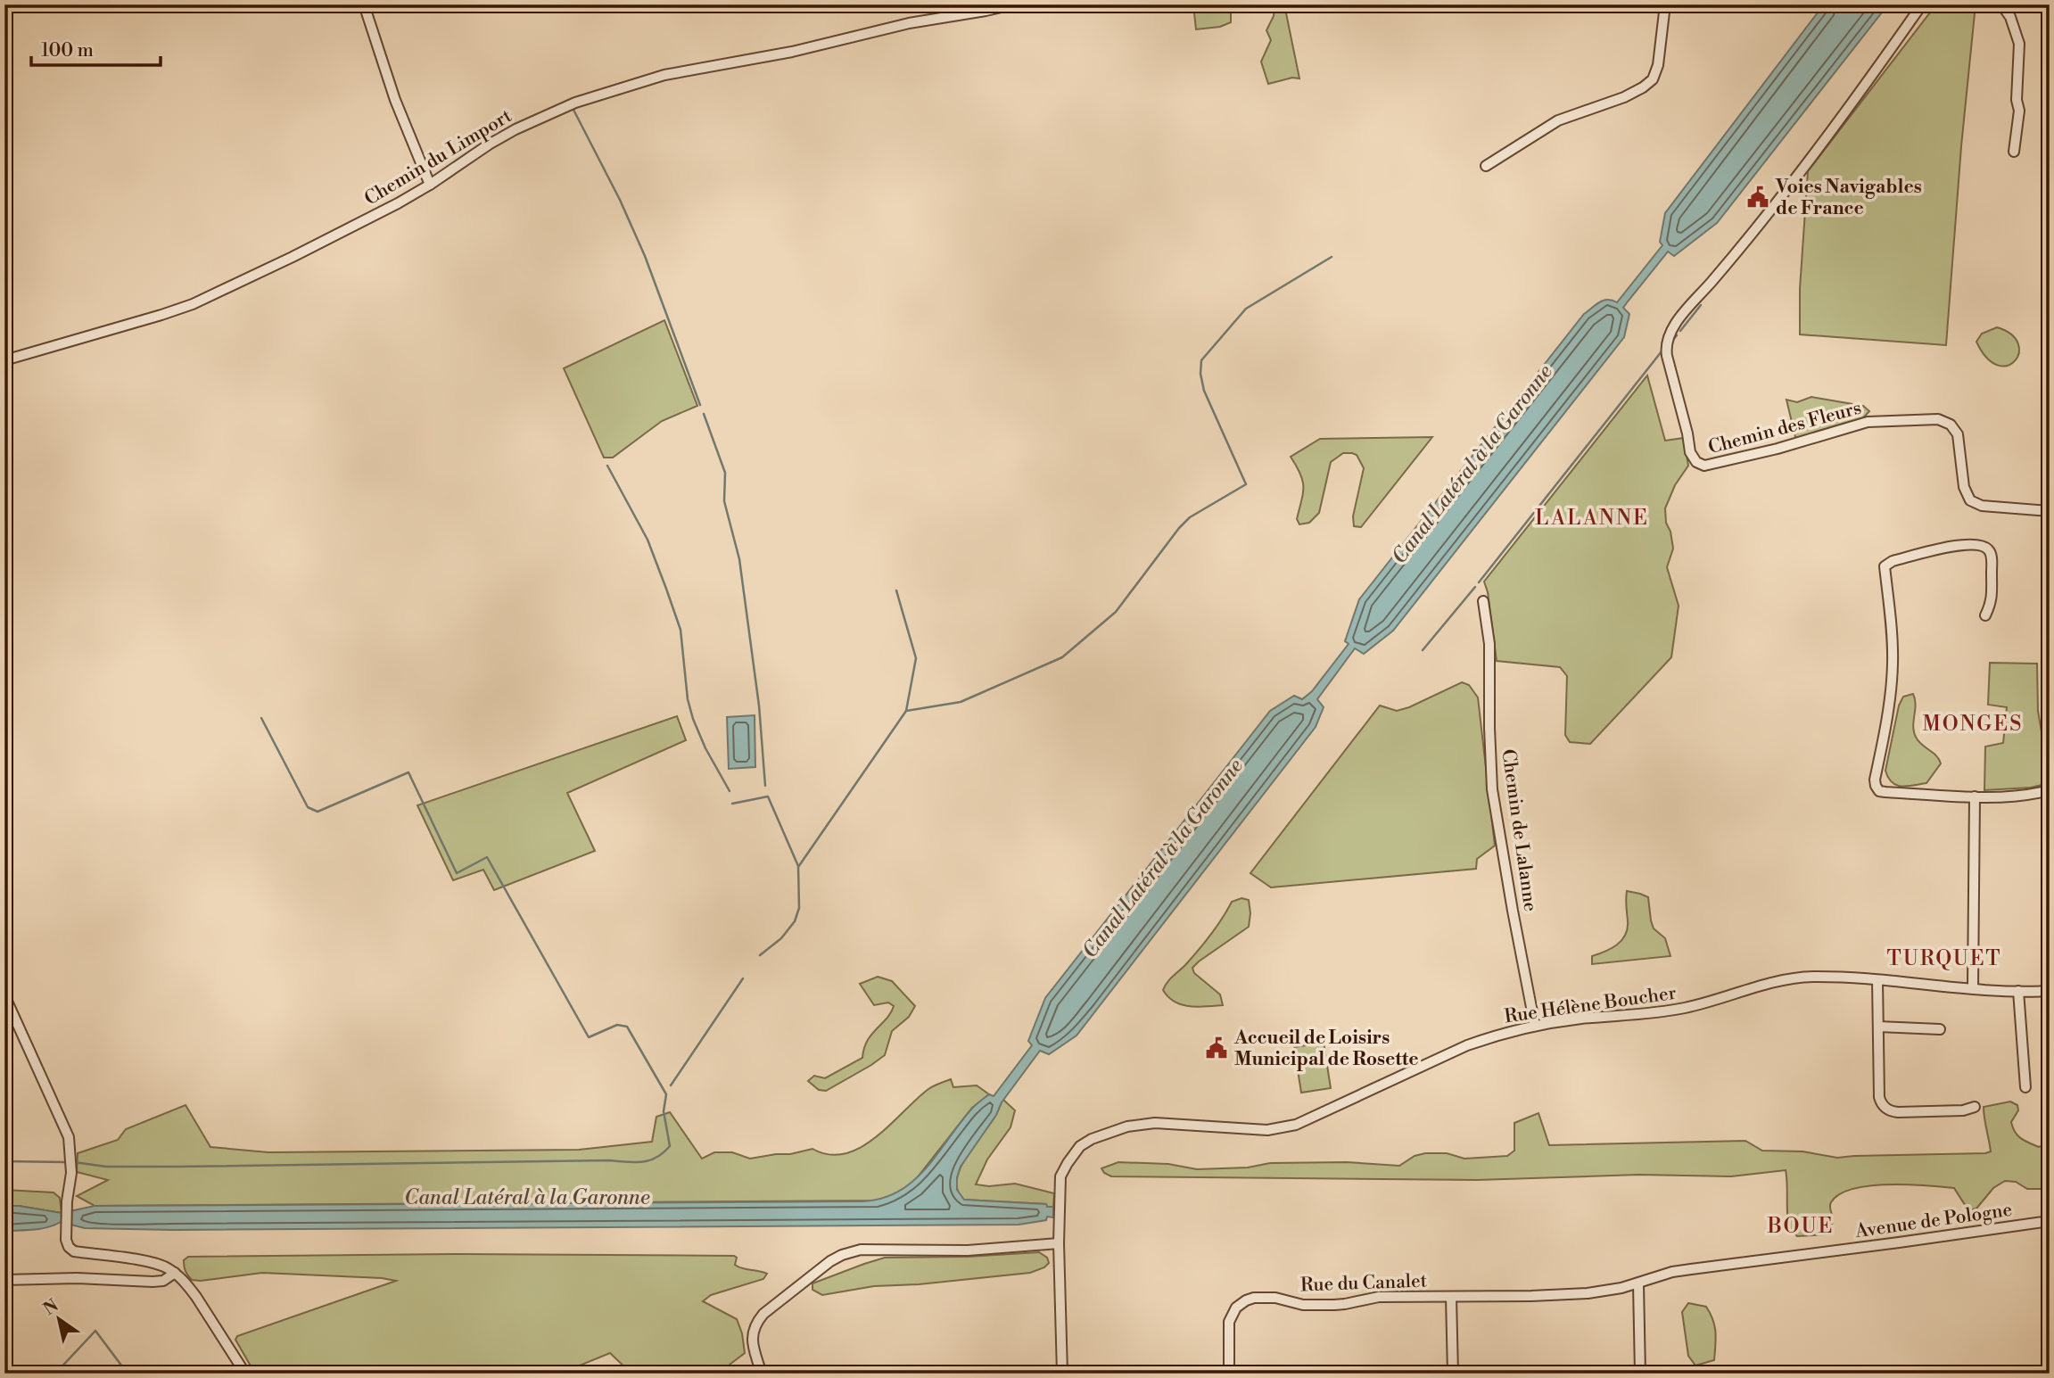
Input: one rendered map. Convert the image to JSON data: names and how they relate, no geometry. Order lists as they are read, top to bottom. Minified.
{"streets":{"street":["Chemin du Limport","Chemin des Fleurs","Chemin de Lalanne","Rue Hélène Boucher","Avenue de Pologne","Rue du Canalet"]},"crossings":[["Chemin de Lalanne","Rue Hélène Boucher"],["Avenue de Pologne","Rue du Canalet"]],"districts":["LALANNE","MONGES","TURQUET","BOUE"],"water":["Canal Latéral à la Garonne"],"places":{"public building":["Voies Navigables de France","Accueil de Loisirs Municipal de Rosette"]},"scale_bar":"100 m","north":"top left"}
